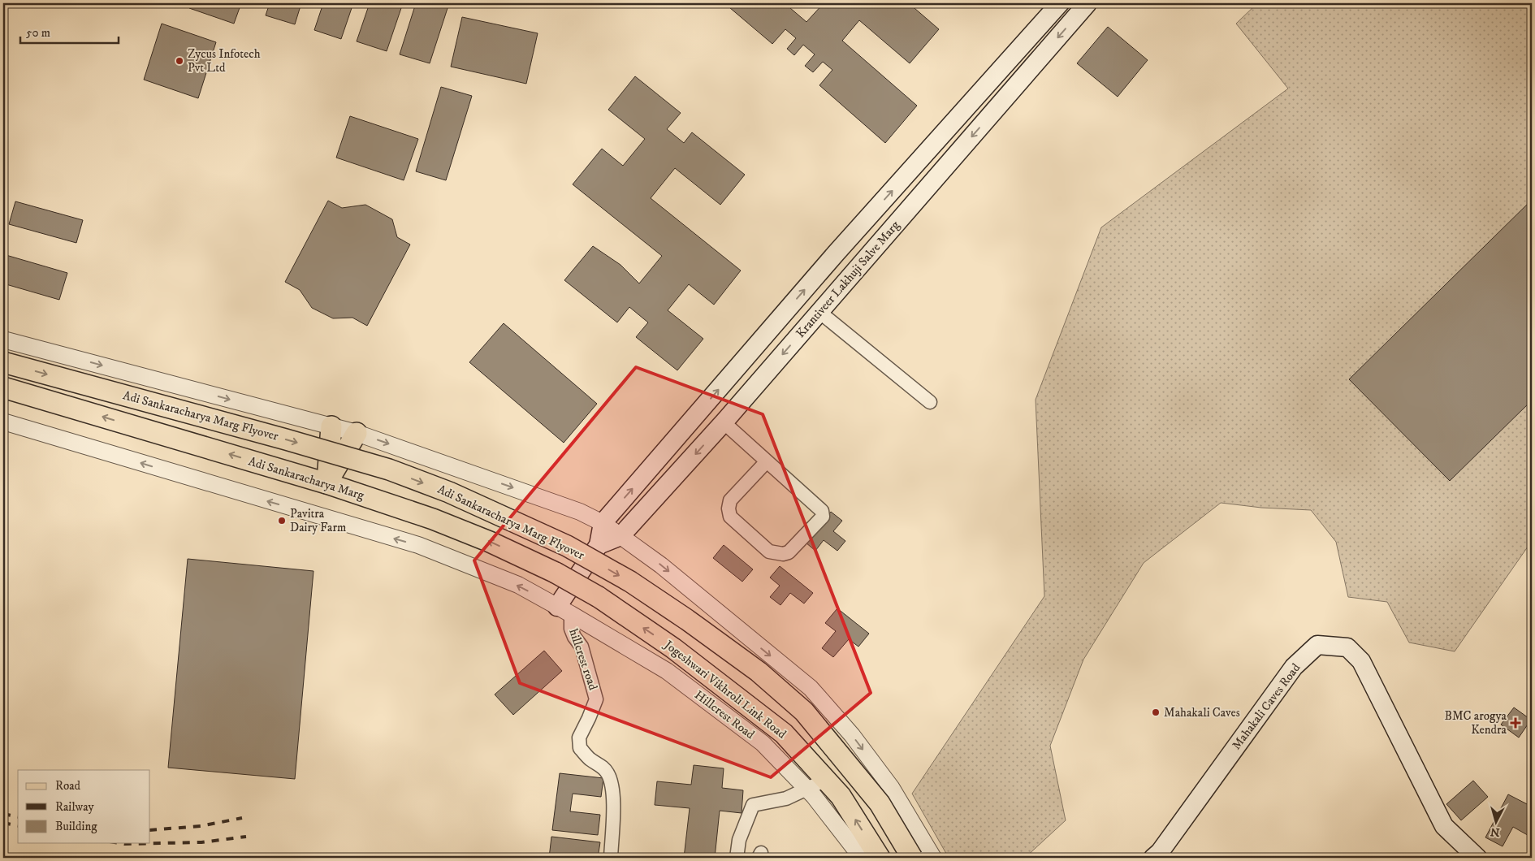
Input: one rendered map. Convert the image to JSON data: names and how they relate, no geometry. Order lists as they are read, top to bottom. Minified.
{"streets":{"main road":["Krantiveer Lakhuji Salve Marg","Adi Sankaracharya Marg Flyover","Adi Sankaracharya Marg","Jogeshwari Vikhroli Link Road","Mahakali Caves Road"],"street":["hillcrest road","Hillcrest Road"]},"crossings":[["Adi Sankaracharya Marg","Jogeshwari Vikhroli Link Road"],["hillcrest road","Hillcrest Road"]],"one_way":["Adi Sankaracharya Marg Flyover","Adi Sankaracharya Marg","Jogeshwari Vikhroli Link Road"],"places":{"other":["Zycus Infotech Pvt Ltd","Pavitra Dairy Farm","Mahakali Caves"],"health":["BMC arogya Kendra"]},"legend":["Road","Railway","Building"],"scale_bar":"50 m","north":"bottom"}
